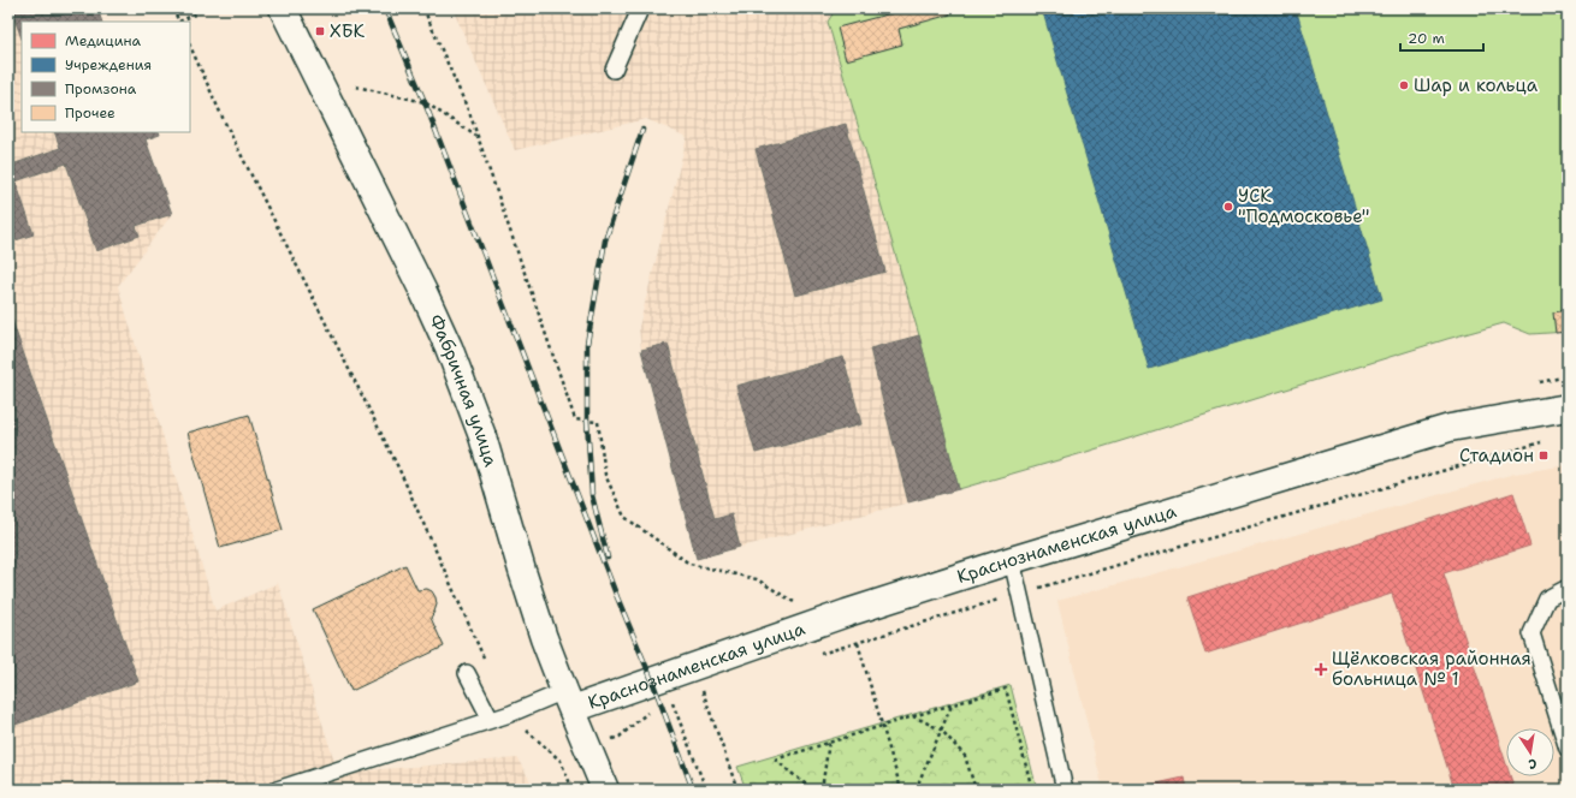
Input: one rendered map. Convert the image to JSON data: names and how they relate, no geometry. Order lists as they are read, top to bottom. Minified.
{"streets":{"street":["Фабричная улица","Краснознаменская улица"]},"crossings":[["Фабричная улица","Краснознаменская улица"]],"places":{"transit":["ХБК","Стадион"],"other":["Шар и кольца","УСК \"Подмосковье\""],"health":["Щёлковская районная больница № 1"]},"legend":["Медицина","Учреждения","Промзона","Прочее"],"scale_bar":"20 m","north":"bottom"}
